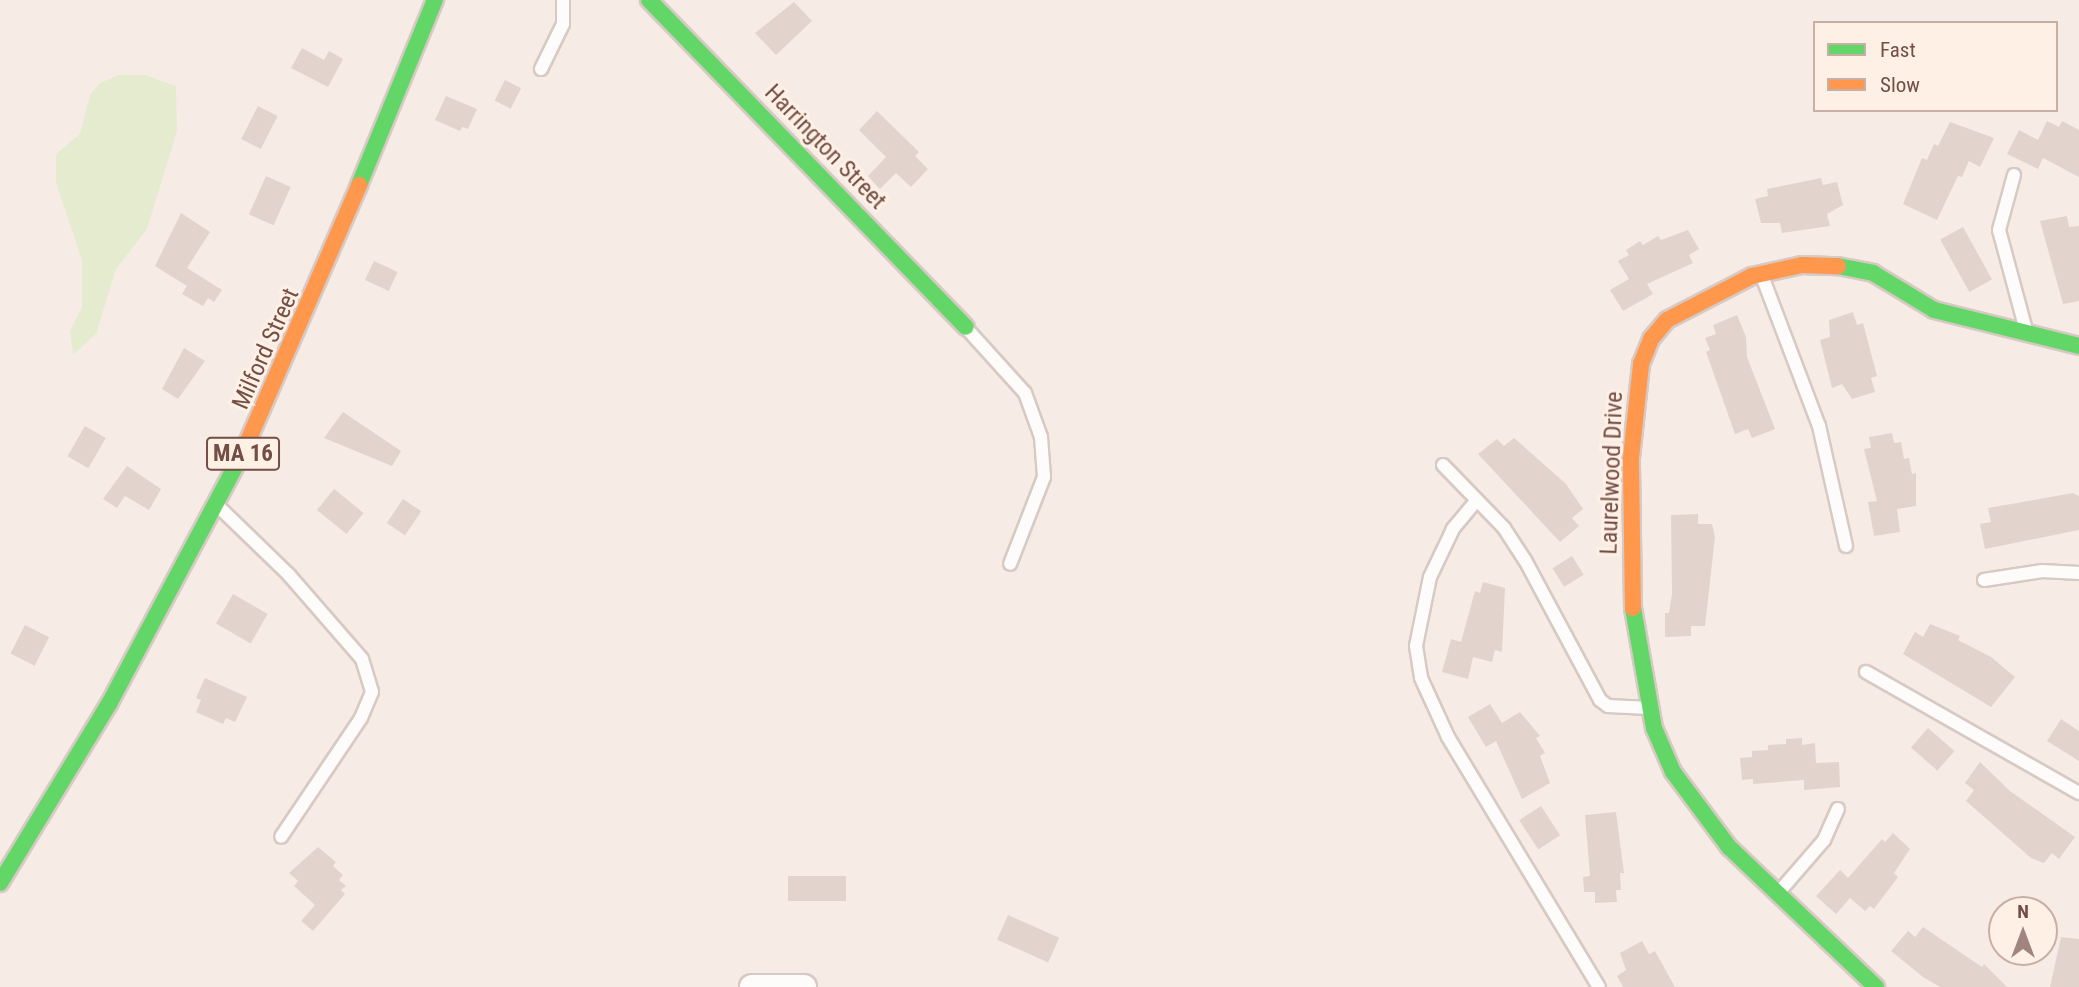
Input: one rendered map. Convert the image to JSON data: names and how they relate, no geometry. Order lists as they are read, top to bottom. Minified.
{"streets":{"street":["Harrington Street","Milford Street","MA 16","Laurelwood Drive"]},"legend":["Fast","Slow"],"north":"top"}
